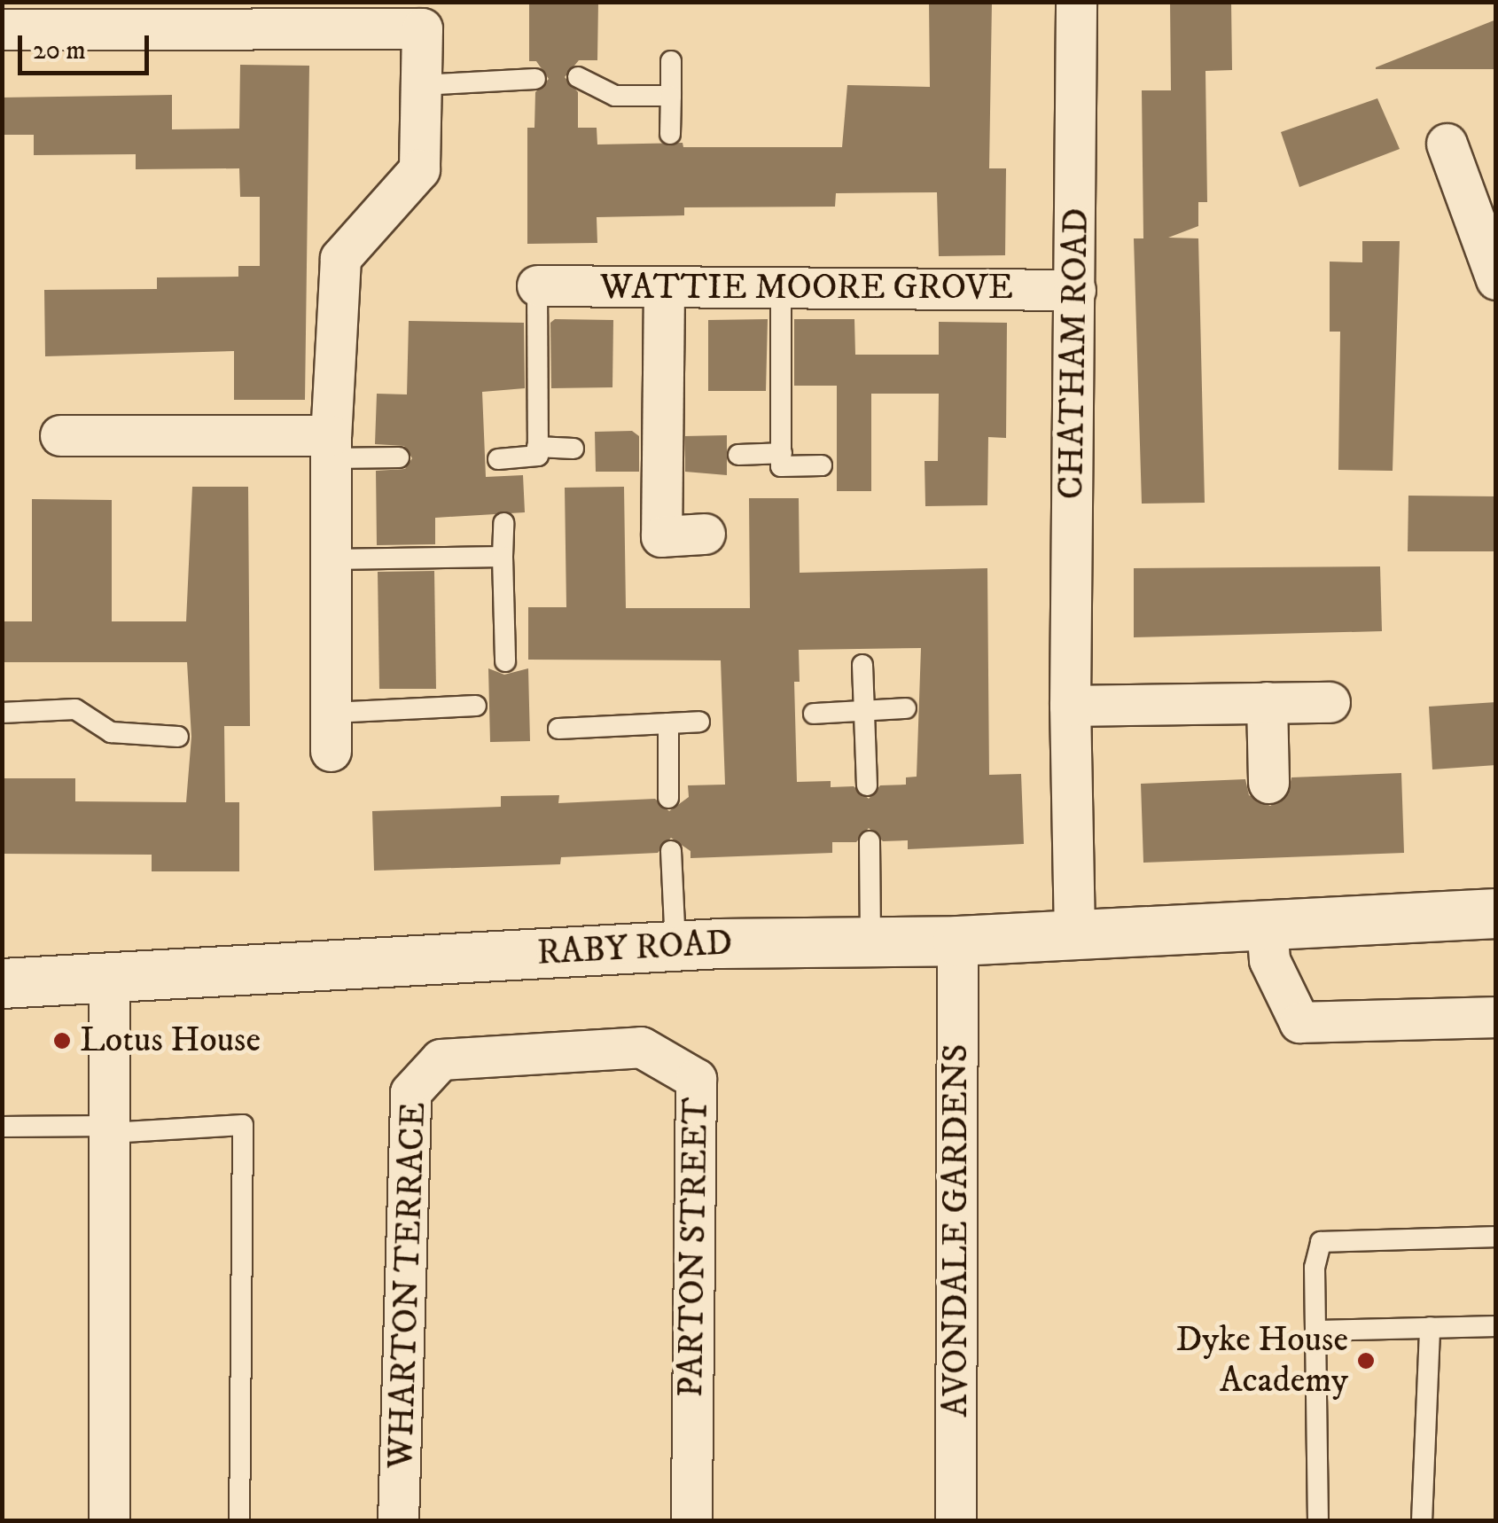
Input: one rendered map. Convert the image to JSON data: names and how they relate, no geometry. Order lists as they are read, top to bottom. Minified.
{"streets":{"street":["WATTIE MOORE GROVE","CHATHAM ROAD","RABY ROAD","AVONDALE GARDENS","PARTON STREET","WHARTON TERRACE"]},"crossings":[["WATTIE MOORE GROVE","CHATHAM ROAD"],["CHATHAM ROAD","RABY ROAD"],["RABY ROAD","AVONDALE GARDENS"],["PARTON STREET","WHARTON TERRACE"]],"places":["Lotus House","Dyke House Academy"],"scale_bar":"20 m"}
